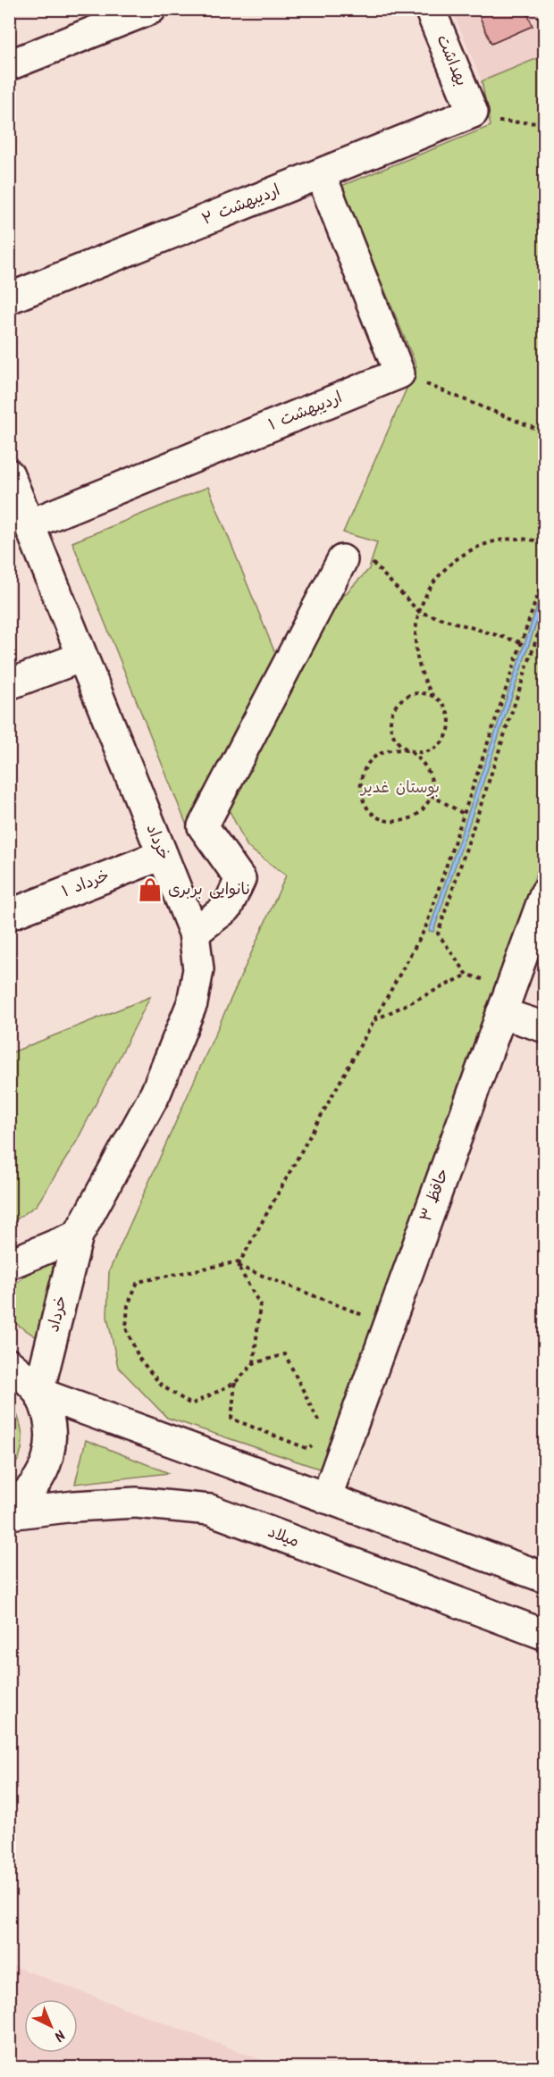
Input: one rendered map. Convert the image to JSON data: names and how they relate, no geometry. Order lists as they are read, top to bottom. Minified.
{"streets":{"street":["بهداشت","اردیبهشت ۲","اردیبهشت ۱","خرداد","خرداد ۱","حافظ ۳","میلاد"]},"crossings":[["بهداشت","اردیبهشت ۲"],["اردیبهشت ۱","خرداد"],["خرداد","خرداد ۱"]],"parks":["بوستان غدیر"],"places":{"shop":["نانوایی بربری"]},"north":"bottom right"}
